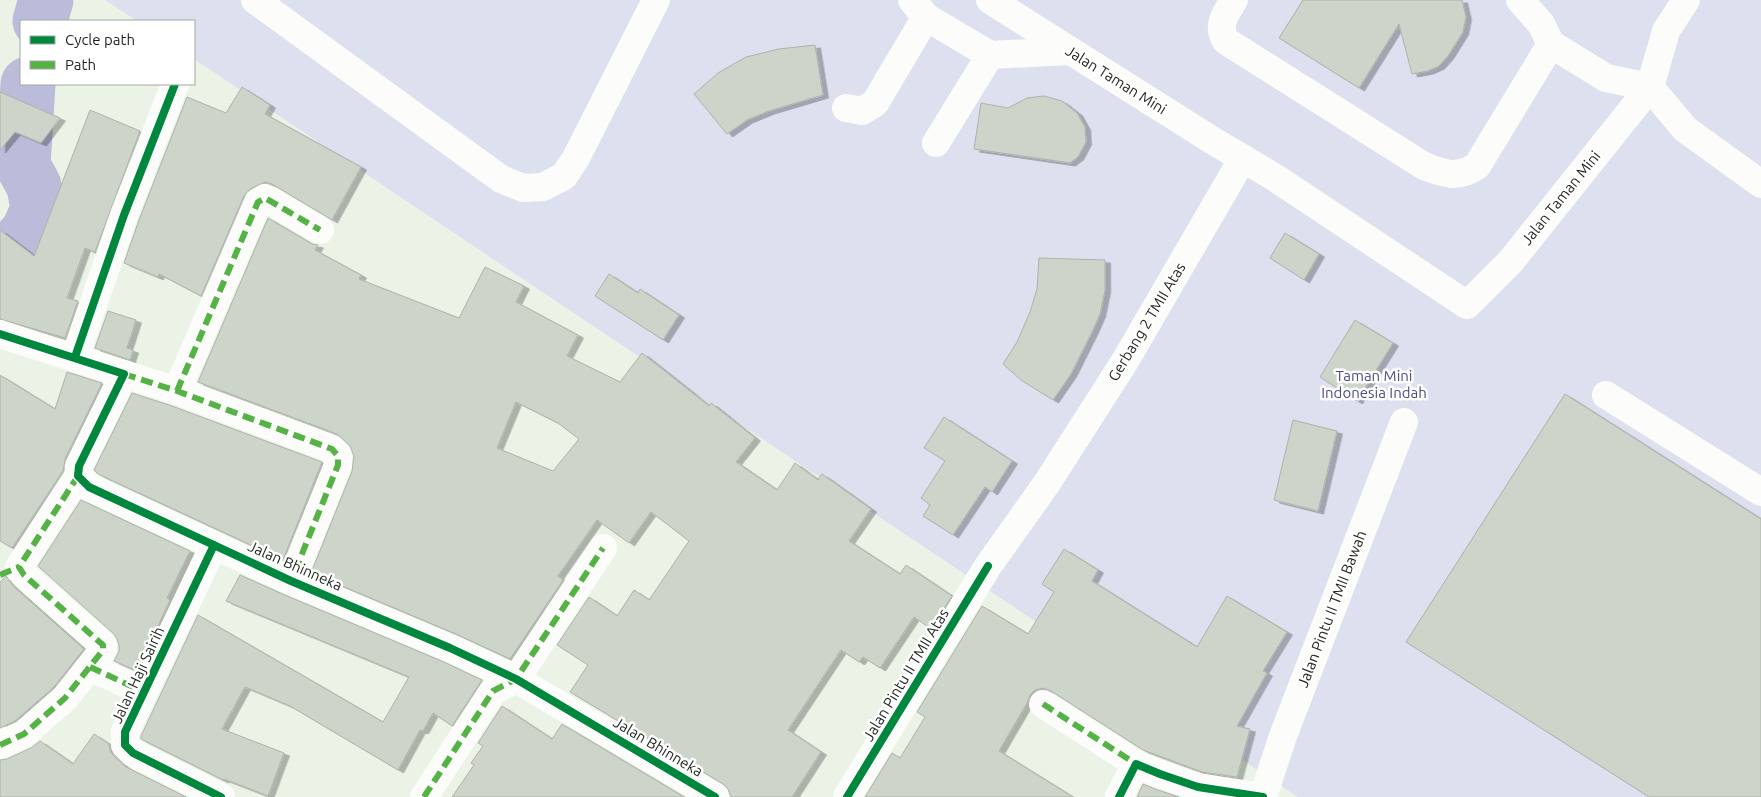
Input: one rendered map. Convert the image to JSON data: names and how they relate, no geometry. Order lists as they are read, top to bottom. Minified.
{"streets":{"street":["Jalan Taman Mini","Gerbang 2 TMII Atas","Jalan Bhinneka","Jalan Pintu II TMII Bawah","Jalan Haji Sairih","Jalan Pintu II TMII Atas"]},"crossings":[["Jalan Taman Mini","Gerbang 2 TMII Atas"],["Gerbang 2 TMII Atas","Jalan Pintu II TMII Atas"],["Jalan Bhinneka","Jalan Haji Sairih"]],"parks":["Taman Mini Indonesia Indah"],"legend":["Cycle path","Path"]}
